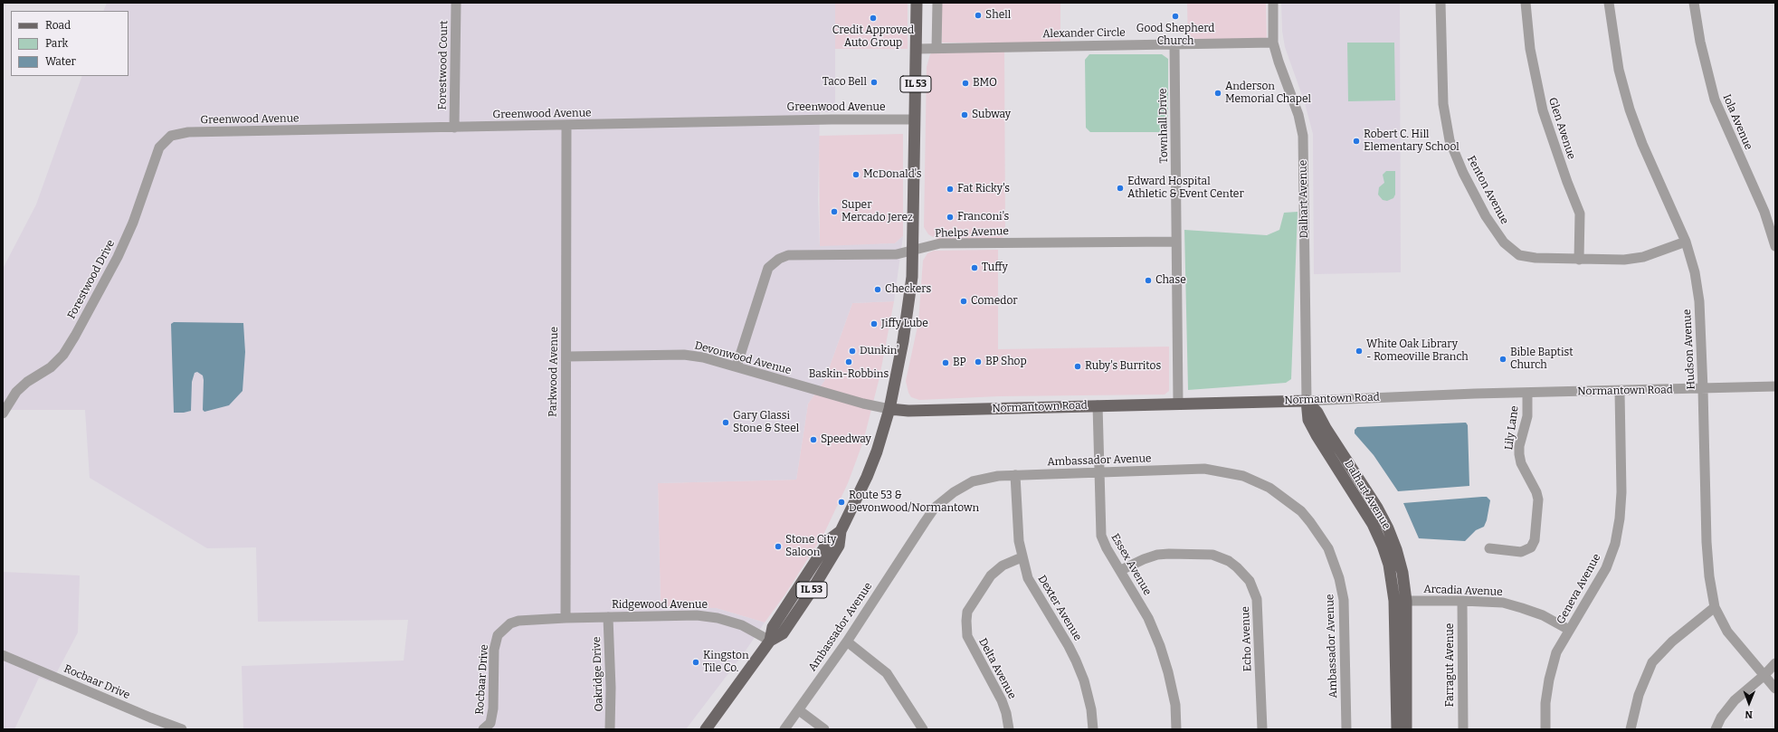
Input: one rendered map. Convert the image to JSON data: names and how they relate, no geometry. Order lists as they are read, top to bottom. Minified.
{"streets":{"main road":["IL 53","Dalhart Avenue","Normantown Road"],"street":["Alexander Circle","Forestwood Court","Greenwood Avenue","Iola Avenue","Townhall Drive","Glen Avenue","Fenton Avenue","Phelps Avenue","Forestwood Drive","Hudson Avenue","Devonwood Avenue","Parkwood Avenue","Lily Lane","Ambassador Avenue","Essex Avenue","Geneva Avenue","Arcadia Avenue","Ridgewood Avenue","Dexter Avenue","Echo Avenue","Farragut Avenue","Delta Avenue","Oakridge Drive","Rocbaar Drive"]},"crossings":[["Alexander Circle","IL 53"],["Alexander Circle","Townhall Drive"],["Alexander Circle","Dalhart Avenue"],["Forestwood Court","Greenwood Avenue"],["IL 53","Greenwood Avenue"],["IL 53","Phelps Avenue"],["IL 53","Devonwood Avenue"],["IL 53","Normantown Road"],["IL 53","Ridgewood Avenue"],["Greenwood Avenue","Forestwood Drive"],["Greenwood Avenue","Parkwood Avenue"],["Townhall Drive","Phelps Avenue"],["Townhall Drive","Normantown Road"],["Glen Avenue","Fenton Avenue"],["Fenton Avenue","Hudson Avenue"],["Dalhart Avenue","Normantown Road"],["Dalhart Avenue","Arcadia Avenue"],["Phelps Avenue","Devonwood Avenue"],["Hudson Avenue","Normantown Road"],["Devonwood Avenue","Parkwood Avenue"],["Devonwood Avenue","Normantown Road"],["Parkwood Avenue","Ridgewood Avenue"],["Parkwood Avenue","Rocbaar Drive"],["Normantown Road","Lily Lane"],["Normantown Road","Essex Avenue"],["Normantown Road","Geneva Avenue"],["Ambassador Avenue","Essex Avenue"],["Ambassador Avenue","Dexter Avenue"],["Essex Avenue","Echo Avenue"],["Geneva Avenue","Arcadia Avenue"],["Arcadia Avenue","Farragut Avenue"],["Ridgewood Avenue","Oakridge Drive"],["Ridgewood Avenue","Rocbaar Drive"],["Dexter Avenue","Delta Avenue"]],"places":["Shell","Good Shepherd Church","Credit Approved Auto Group","Taco Bell","BMO","Anderson Memorial Chapel","Subway","Robert C. Hill Elementary School","McDonald's","Edward Hospital Athletic & Event Center","Fat Ricky's","Super Mercado Jerez","Franconi's","Tuffy","Chase","Checkers","Comedor","Jiffy Lube","Dunkin'","White Oak Library - Romeoville Branch","Bible Baptist Church","Baskin-Robbins","BP Shop","BP","Ruby's Burritos","Gary Glassi Stone & Steel","Speedway","Route 53 & Devonwood/Normantown","Stone City Saloon","Kingston Tile Co."],"legend":["Road","Park","Water"],"north":"bottom"}
